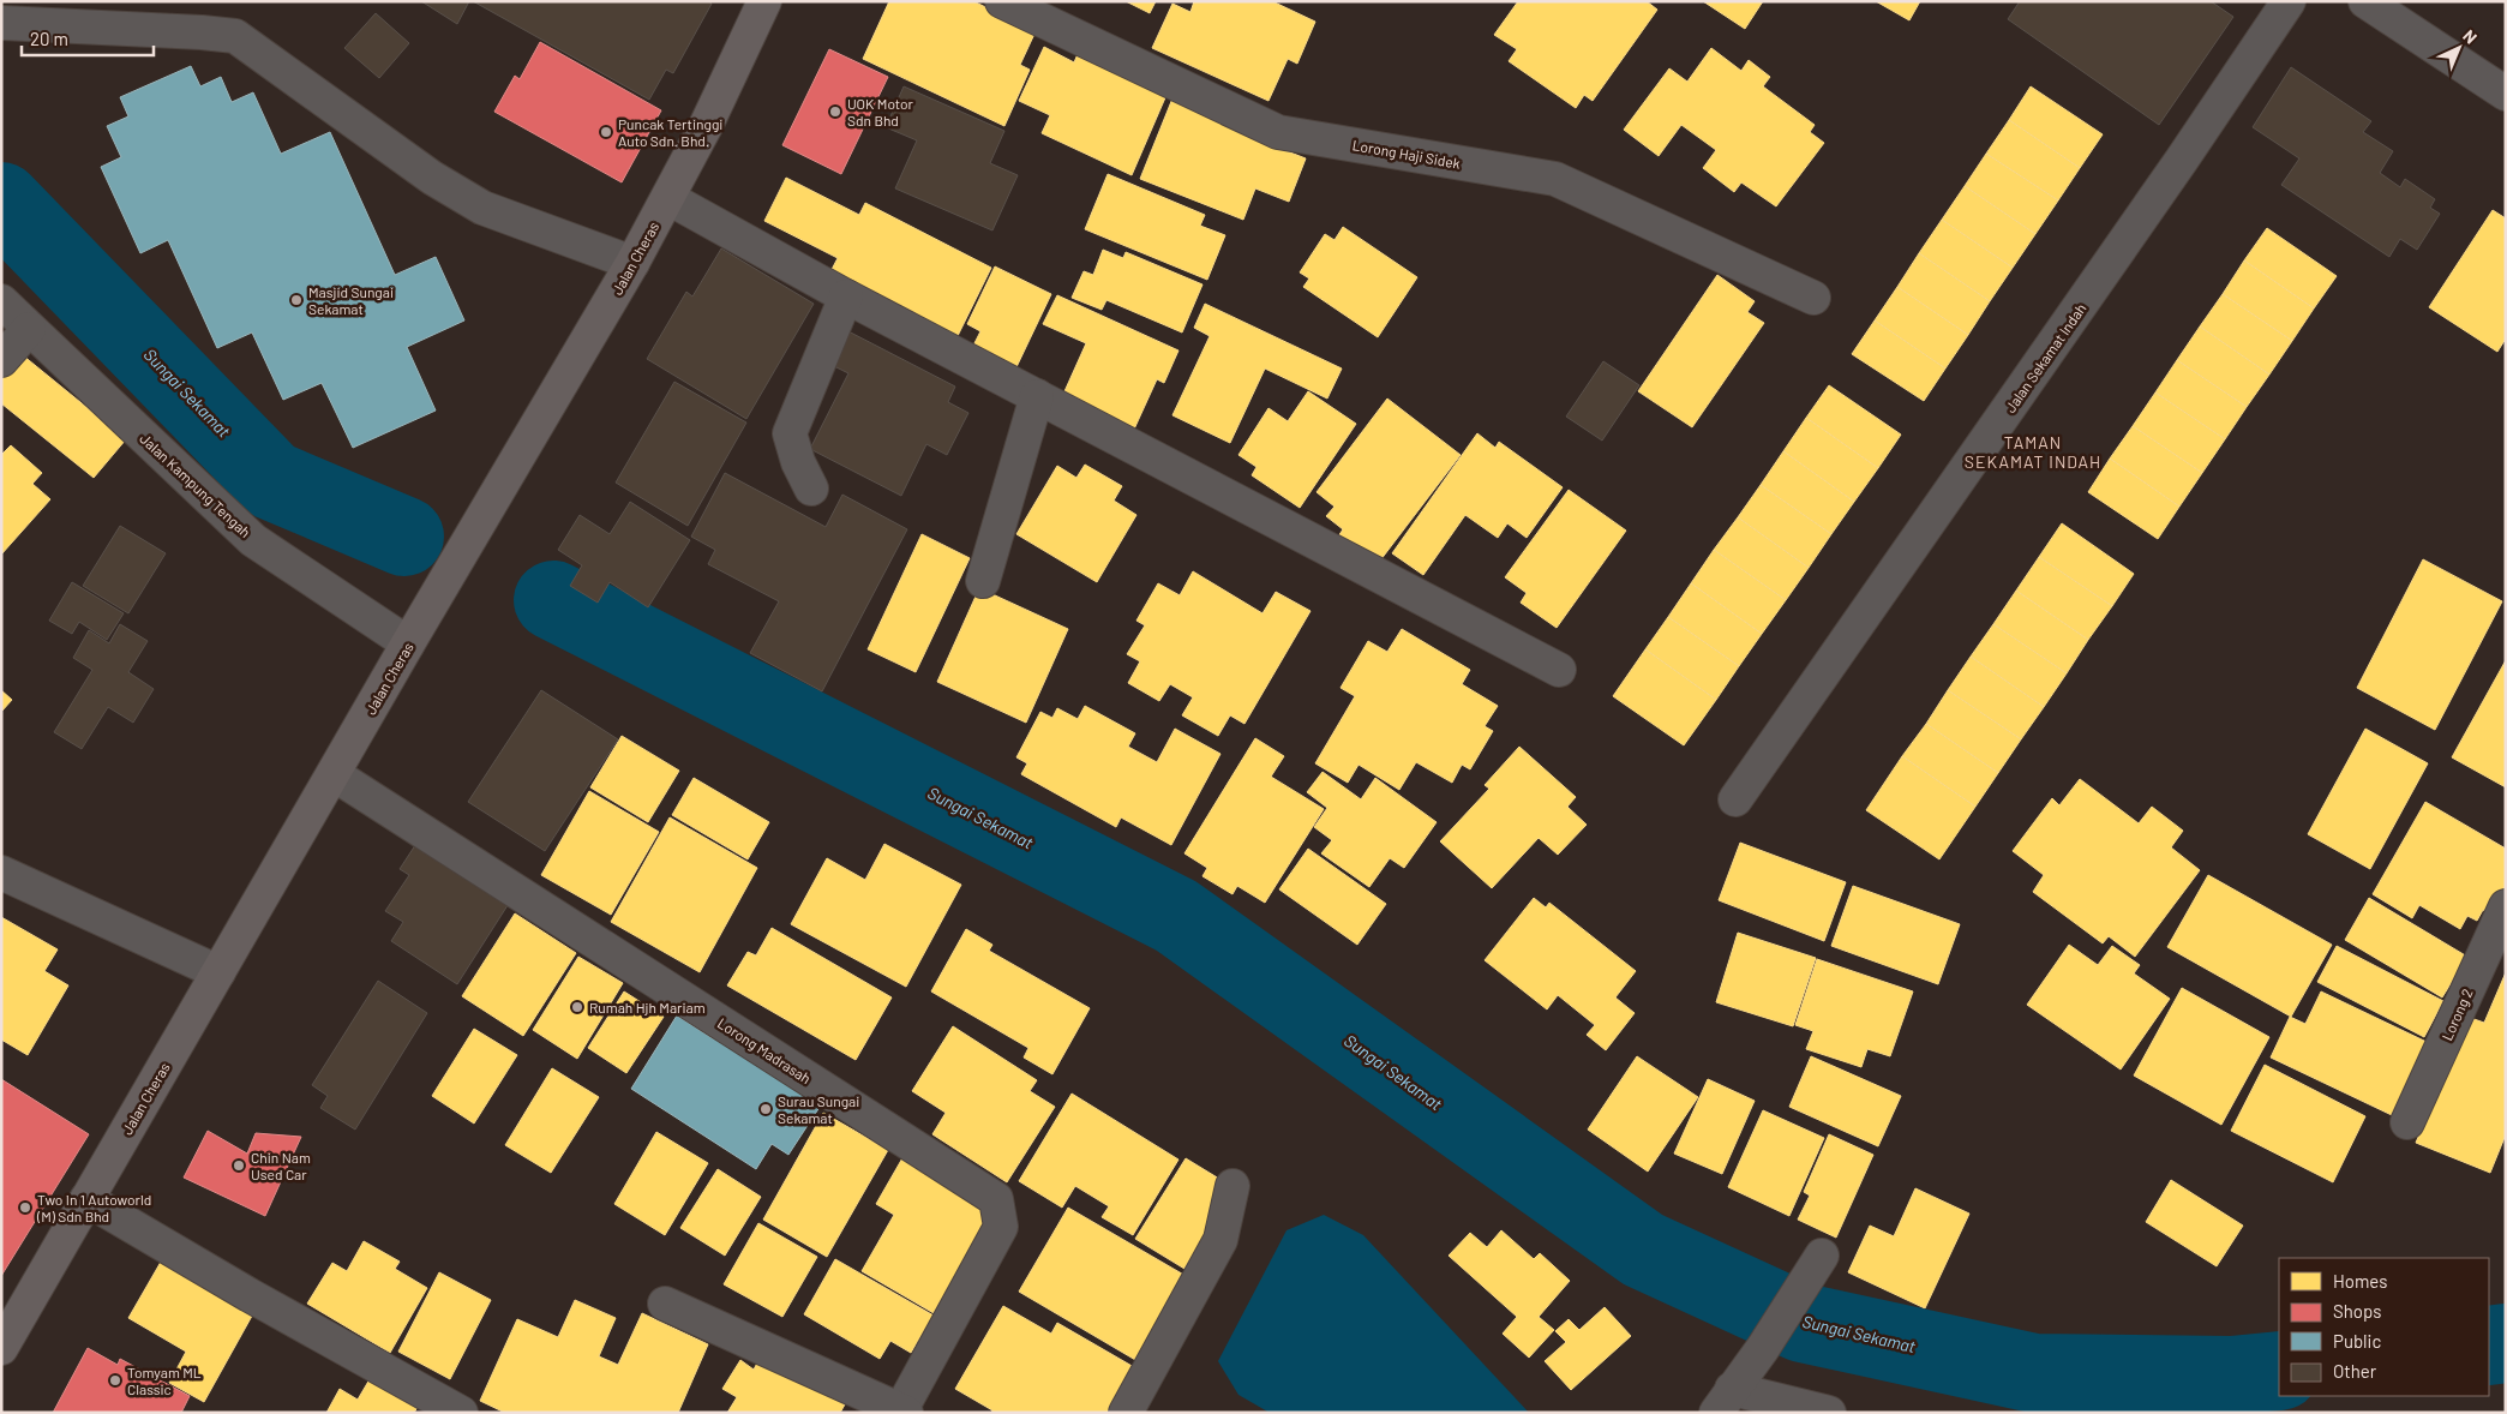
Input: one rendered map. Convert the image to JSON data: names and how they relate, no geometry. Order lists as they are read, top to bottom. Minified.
{"streets":{"main road":["Jalan Cheras"],"street":["Lorong Haji Sidek","Jalan Sekamat Indah","Jalan Kampung Tengah","Lorong 2","Lorong Madrasah"]},"crossings":[["Jalan Cheras","Jalan Kampung Tengah"],["Jalan Cheras","Lorong Madrasah"]],"districts":["TAMAN SEKAMAT INDAH"],"water":["Sungai Sekamat"],"places":["UOK Motor Sdn Bhd","Puncak Tertinggi Auto Sdn. Bhd.","Masjid Sungai Sekamat","Rumah Hjh Mariam","Surau Sungai Sekamat","Chin Nam Used Car","Two In 1 Autoworld (M) Sdn Bhd","Tomyam ML Classic"],"legend":["Homes","Shops","Public","Other"],"scale_bar":"20 m","north":"top right"}
